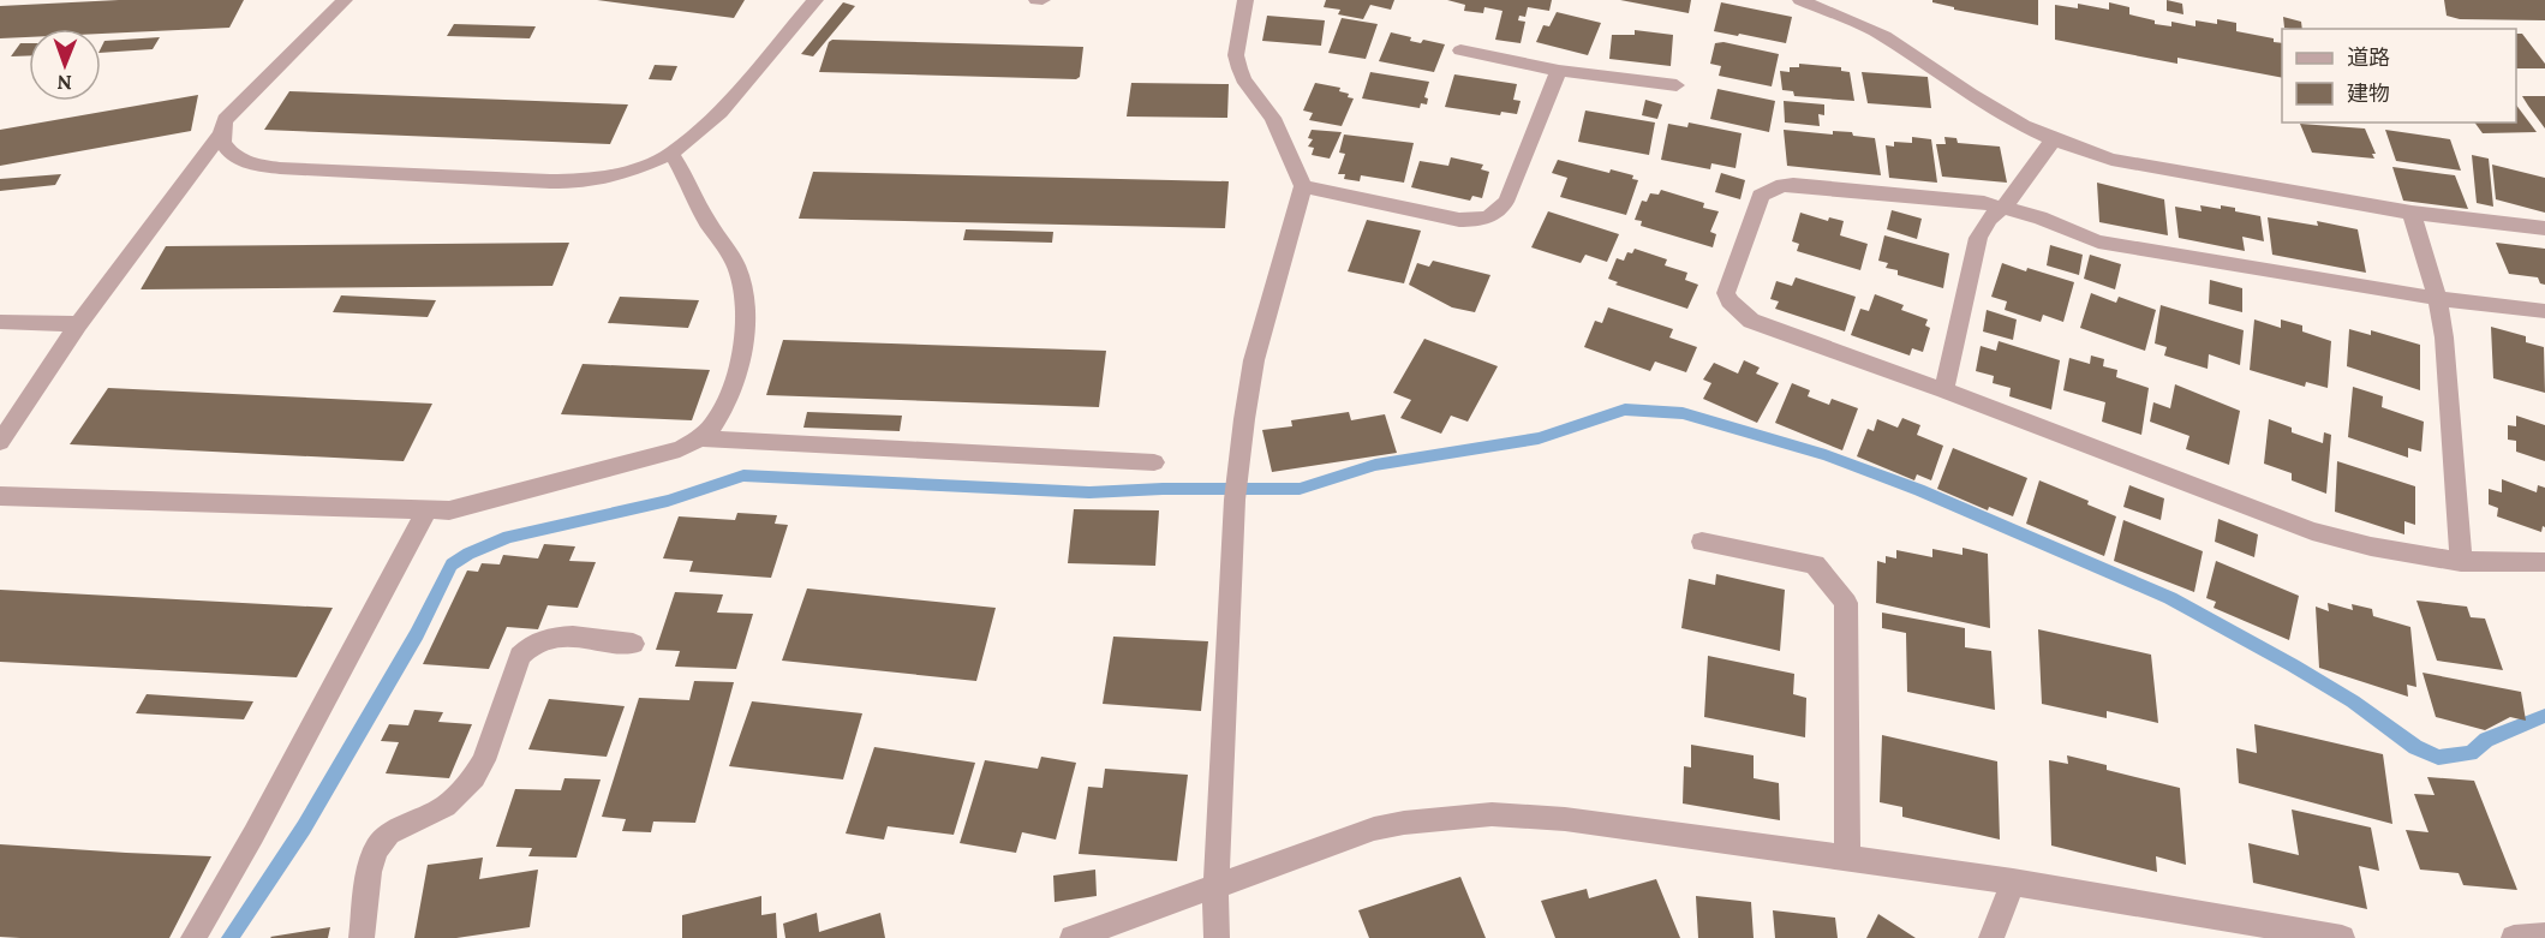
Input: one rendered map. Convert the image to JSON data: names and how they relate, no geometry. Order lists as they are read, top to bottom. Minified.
{"legend":["道路","建物"],"north":"bottom"}
